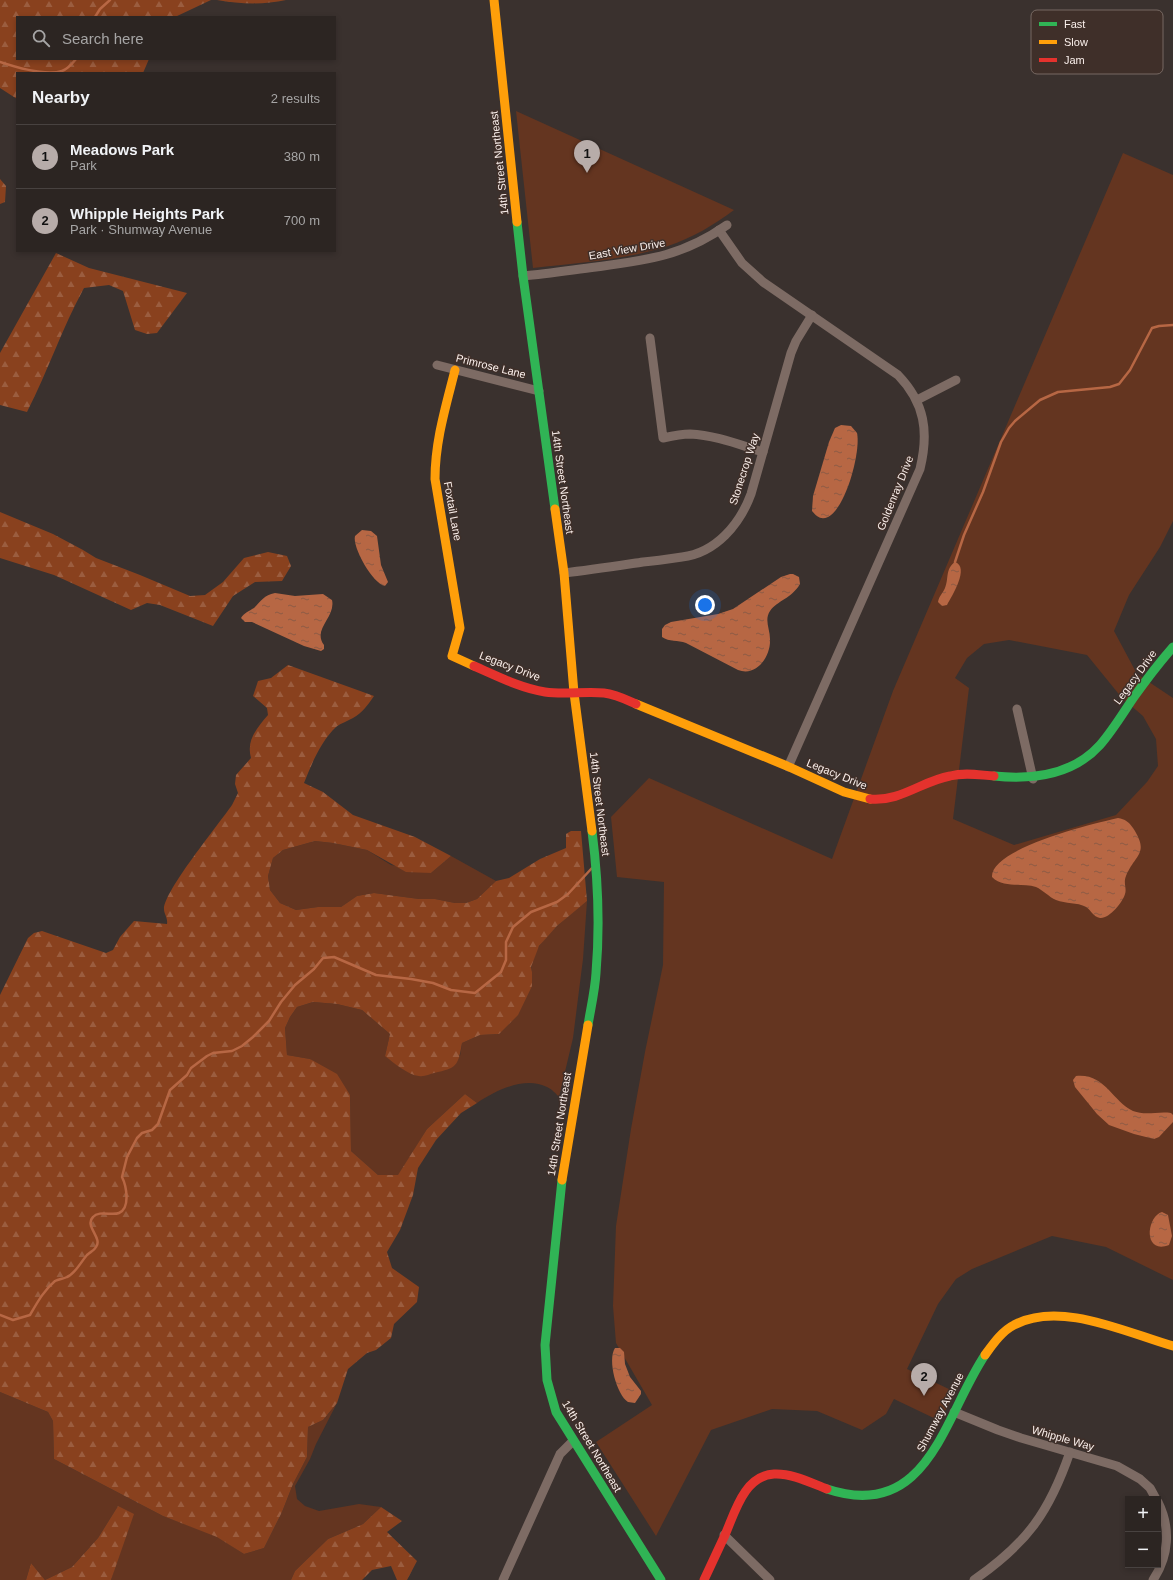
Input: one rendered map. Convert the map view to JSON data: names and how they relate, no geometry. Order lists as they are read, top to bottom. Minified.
{"streets":{"street":["14th Street Northeast","East View Drive","Primrose Lane","Stonecrop Way","Goldenray Drive","Foxtail Lane","Legacy Drive","Shumway Avenue","Whipple Way"]},"crossings":[["14th Street Northeast","East View Drive"],["14th Street Northeast","Primrose Lane"],["14th Street Northeast","Stonecrop Way"],["14th Street Northeast","Legacy Drive"],["East View Drive","Goldenray Drive"],["Primrose Lane","Foxtail Lane"],["Stonecrop Way","Goldenray Drive"],["Goldenray Drive","Legacy Drive"],["Foxtail Lane","Legacy Drive"],["Shumway Avenue","Whipple Way"]],"legend":["Fast","Slow","Jam"],"page":{"search":"Search here","heading":["Nearby","2 results"],"list":[{"mark":"1","name":"Meadows Park","note":"Park","value":"380 m"},{"mark":"2","name":"Whipple Heights Park","note":"Park · Shumway Avenue","value":"700 m"}],"pins":["1","2"],"map_buttons":["+","−"]}}
